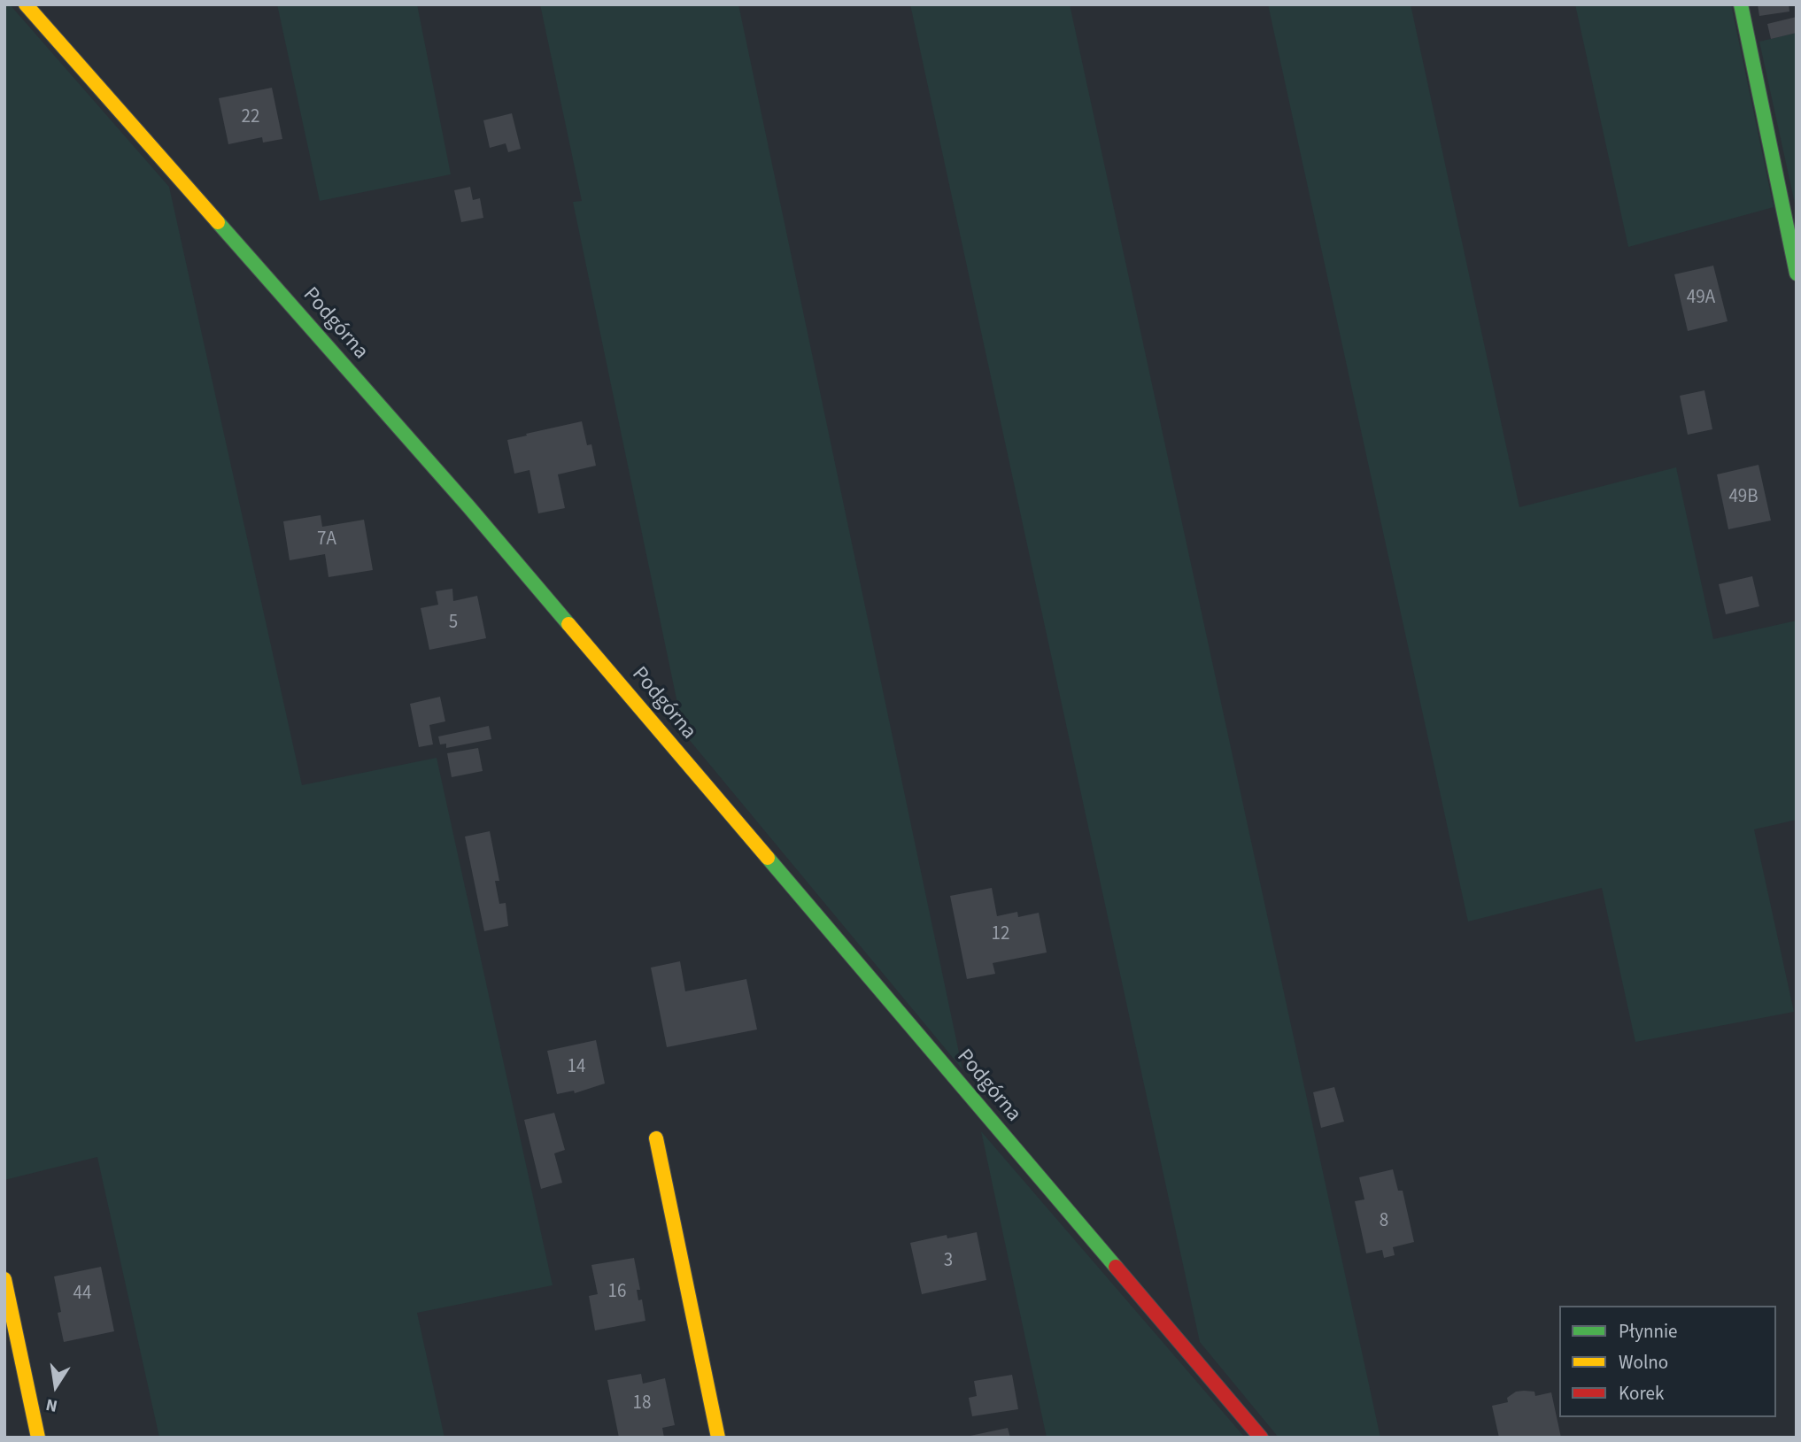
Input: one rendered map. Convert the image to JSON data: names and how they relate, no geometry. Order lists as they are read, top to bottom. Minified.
{"streets":{"street":["Podgórna"]},"house_numbers":["22","49A","49B","7A","5","12","14","8","3","16","44","18"],"legend":["Płynnie","Wolno","Korek"],"north":"bottom"}
